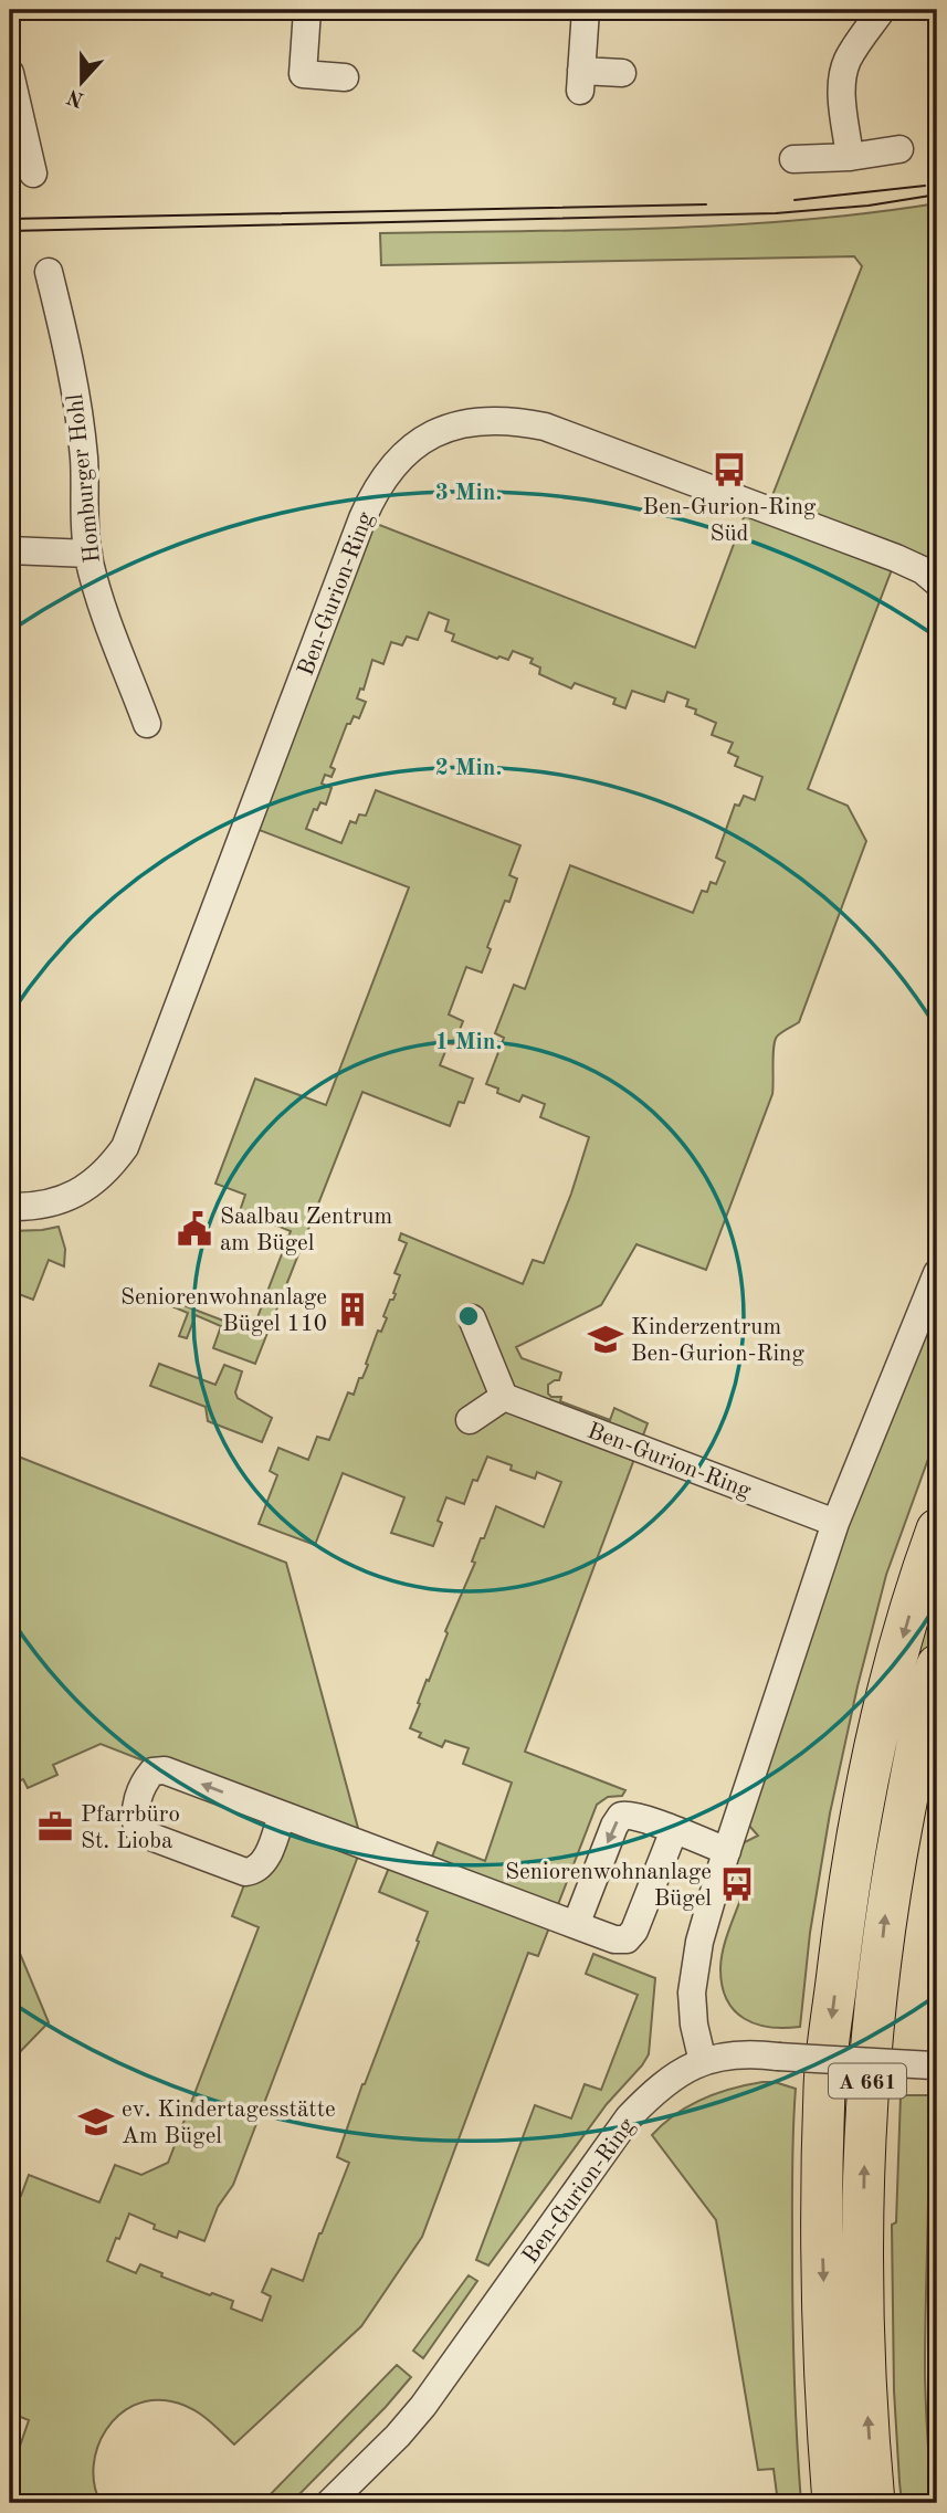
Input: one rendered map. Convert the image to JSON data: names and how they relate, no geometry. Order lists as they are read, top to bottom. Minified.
{"streets":{"highway":["A 661"],"street":["Homburger Hohl","Ben-Gurion-Ring"]},"places":{"bus stop":["Ben-Gurion-Ring Süd","Seniorenwohnanlage Bügel"],"public building":["Saalbau Zentrum am Bügel"],"building":["Seniorenwohnanlage Bügel 110"],"school or university":["Kinderzentrum Ben-Gurion-Ring","ev. Kindertagesstätte Am Bügel"],"office":["Pfarrbüro St. Lioba"]},"north":"bottom","rings":["3 Min.","2 Min.","1 Min."]}
